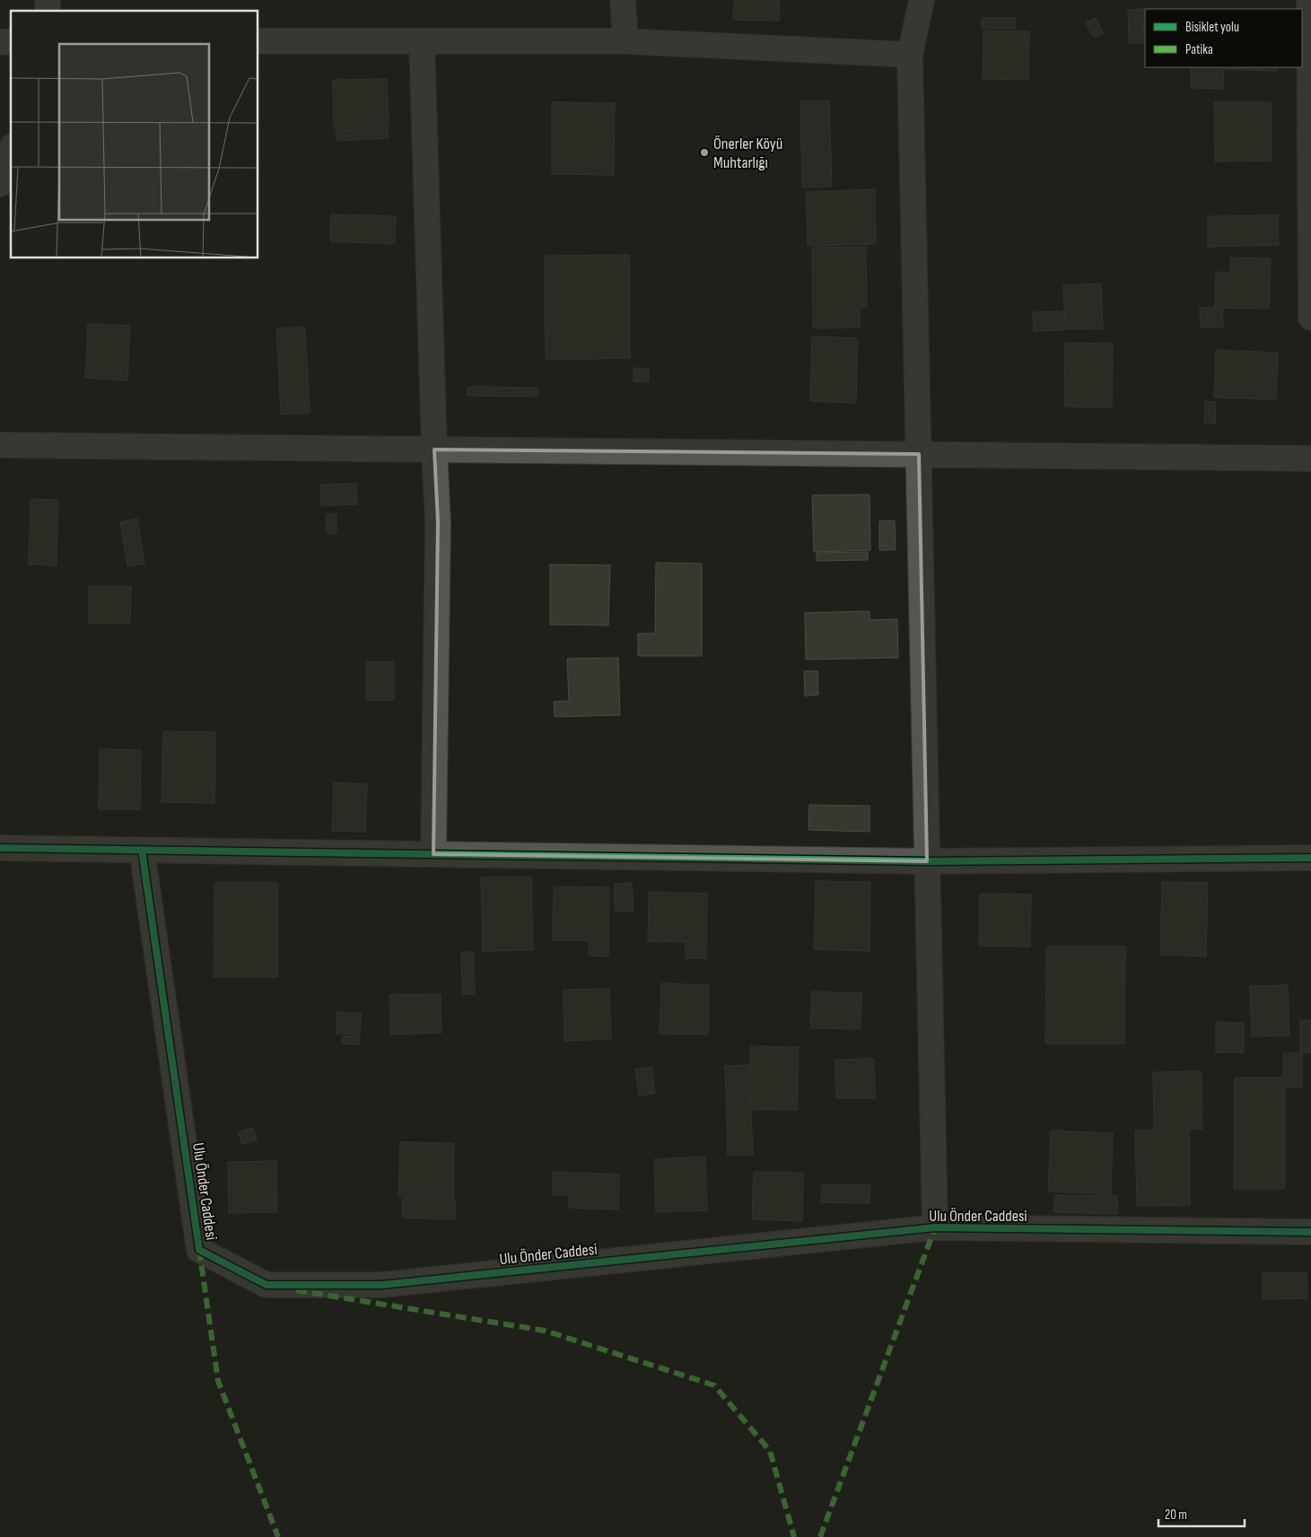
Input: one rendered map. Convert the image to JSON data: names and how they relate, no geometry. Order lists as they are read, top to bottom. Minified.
{"streets":{"street":["Ulu Önder Caddesi"]},"places":["Önerler Köyü Muhtarlığı"],"legend":["Bisiklet yolu","Patika"],"scale_bar":"20 m"}
